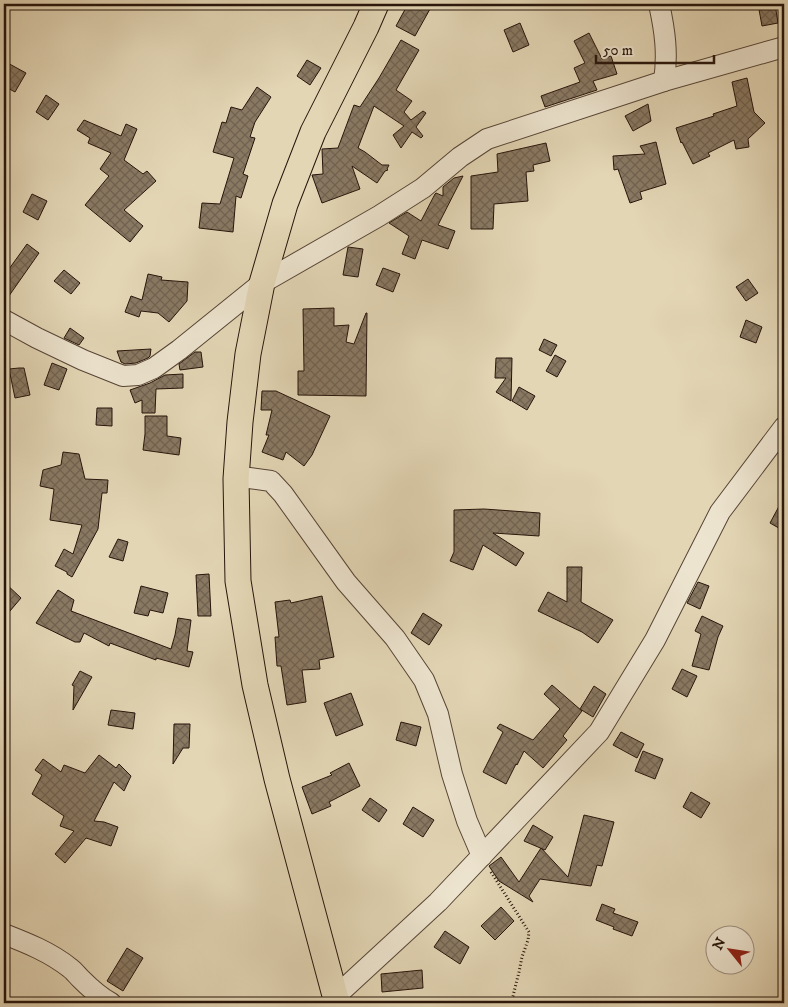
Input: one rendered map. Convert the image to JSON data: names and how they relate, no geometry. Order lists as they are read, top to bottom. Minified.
{"scale_bar":"50 m","north":"top left"}
